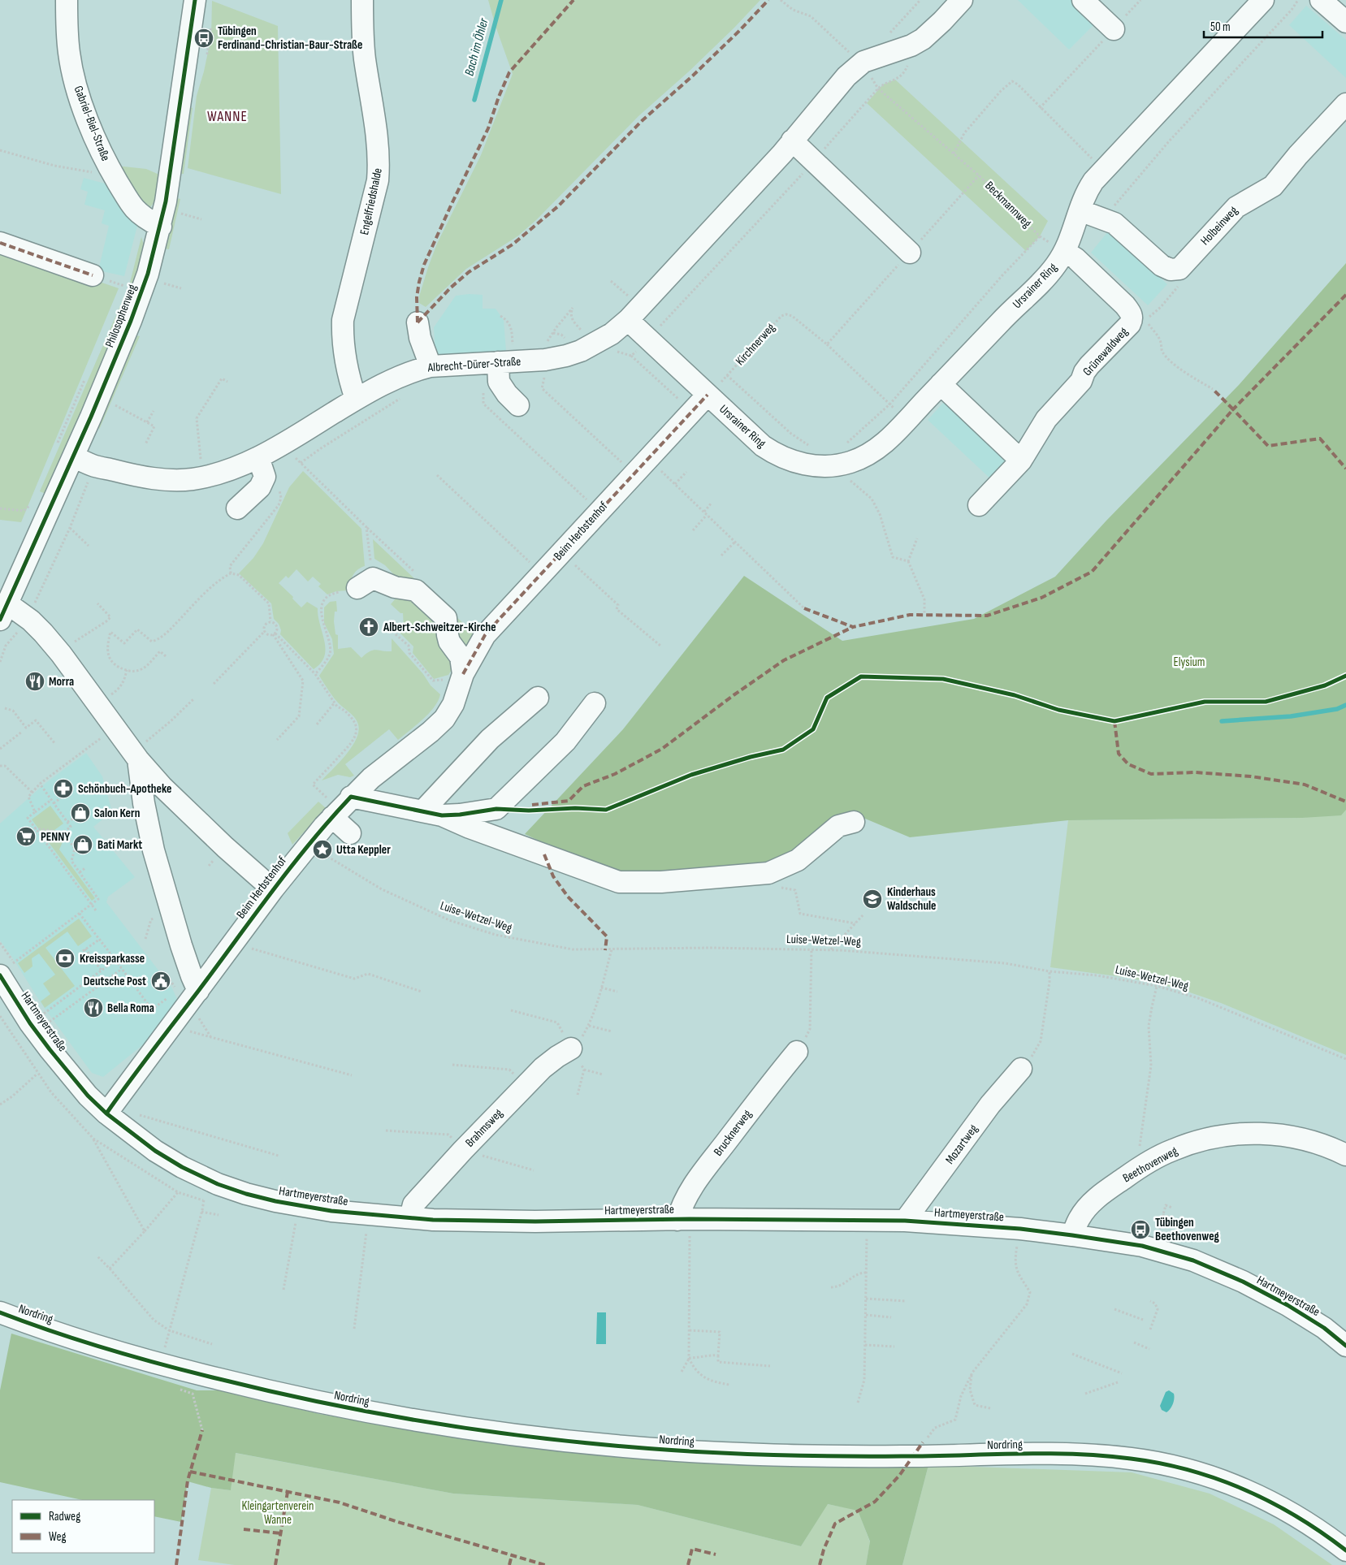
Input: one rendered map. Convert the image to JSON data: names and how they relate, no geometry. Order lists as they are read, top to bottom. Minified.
{"streets":{"street":["Gabriel-Biel-Straße","Engelfriedshalde","Holbeinweg","Ursrainer Ring","Philosophenweg","Grünewaldweg","Albrecht-Dürer-Straße","Beim Herbstenhof","Hartmeyerstraße","Brahmsweg","Brucknerweg","Mozartweg","Beethovenweg","Nordring"],"path":["Beckmannweg","Kirchnerweg","Luise-Wetzel-Weg"]},"crossings":[["Gabriel-Biel-Straße","Philosophenweg"],["Engelfriedshalde","Albrecht-Dürer-Straße"],["Beckmannweg","Ursrainer Ring"],["Beckmannweg","Grünewaldweg"],["Ursrainer Ring","Kirchnerweg"],["Ursrainer Ring","Grünewaldweg"],["Ursrainer Ring","Albrecht-Dürer-Straße"],["Ursrainer Ring","Beim Herbstenhof"],["Philosophenweg","Albrecht-Dürer-Straße"],["Philosophenweg","Beim Herbstenhof"],["Kirchnerweg","Beim Herbstenhof"],["Beim Herbstenhof","Luise-Wetzel-Weg"],["Beim Herbstenhof","Hartmeyerstraße"],["Hartmeyerstraße","Brahmsweg"],["Hartmeyerstraße","Brucknerweg"],["Hartmeyerstraße","Mozartweg"],["Hartmeyerstraße","Beethovenweg"]],"districts":["WANNE"],"water":["Bach im Öhler"],"parks":["Elysium","Kleingartenverein Wanne"],"places":{"bus stop":["Tübingen Ferdinand-Christian-Baur-Straße","Tübingen Beethovenweg"],"church":["Albert-Schweitzer-Kirche"],"restaurant":["Morra","Bella Roma"],"pharmacy":["Schönbuch-Apotheke"],"shop":["Salon Kern","Bati Markt"],"supermarket":["PENNY"],"place":["Utta Keppler"],"school or university":["Kinderhaus Waldschule"],"bank":["Kreissparkasse"],"public building":["Deutsche Post"]},"legend":["Radweg","Weg"],"scale_bar":"50 m"}
